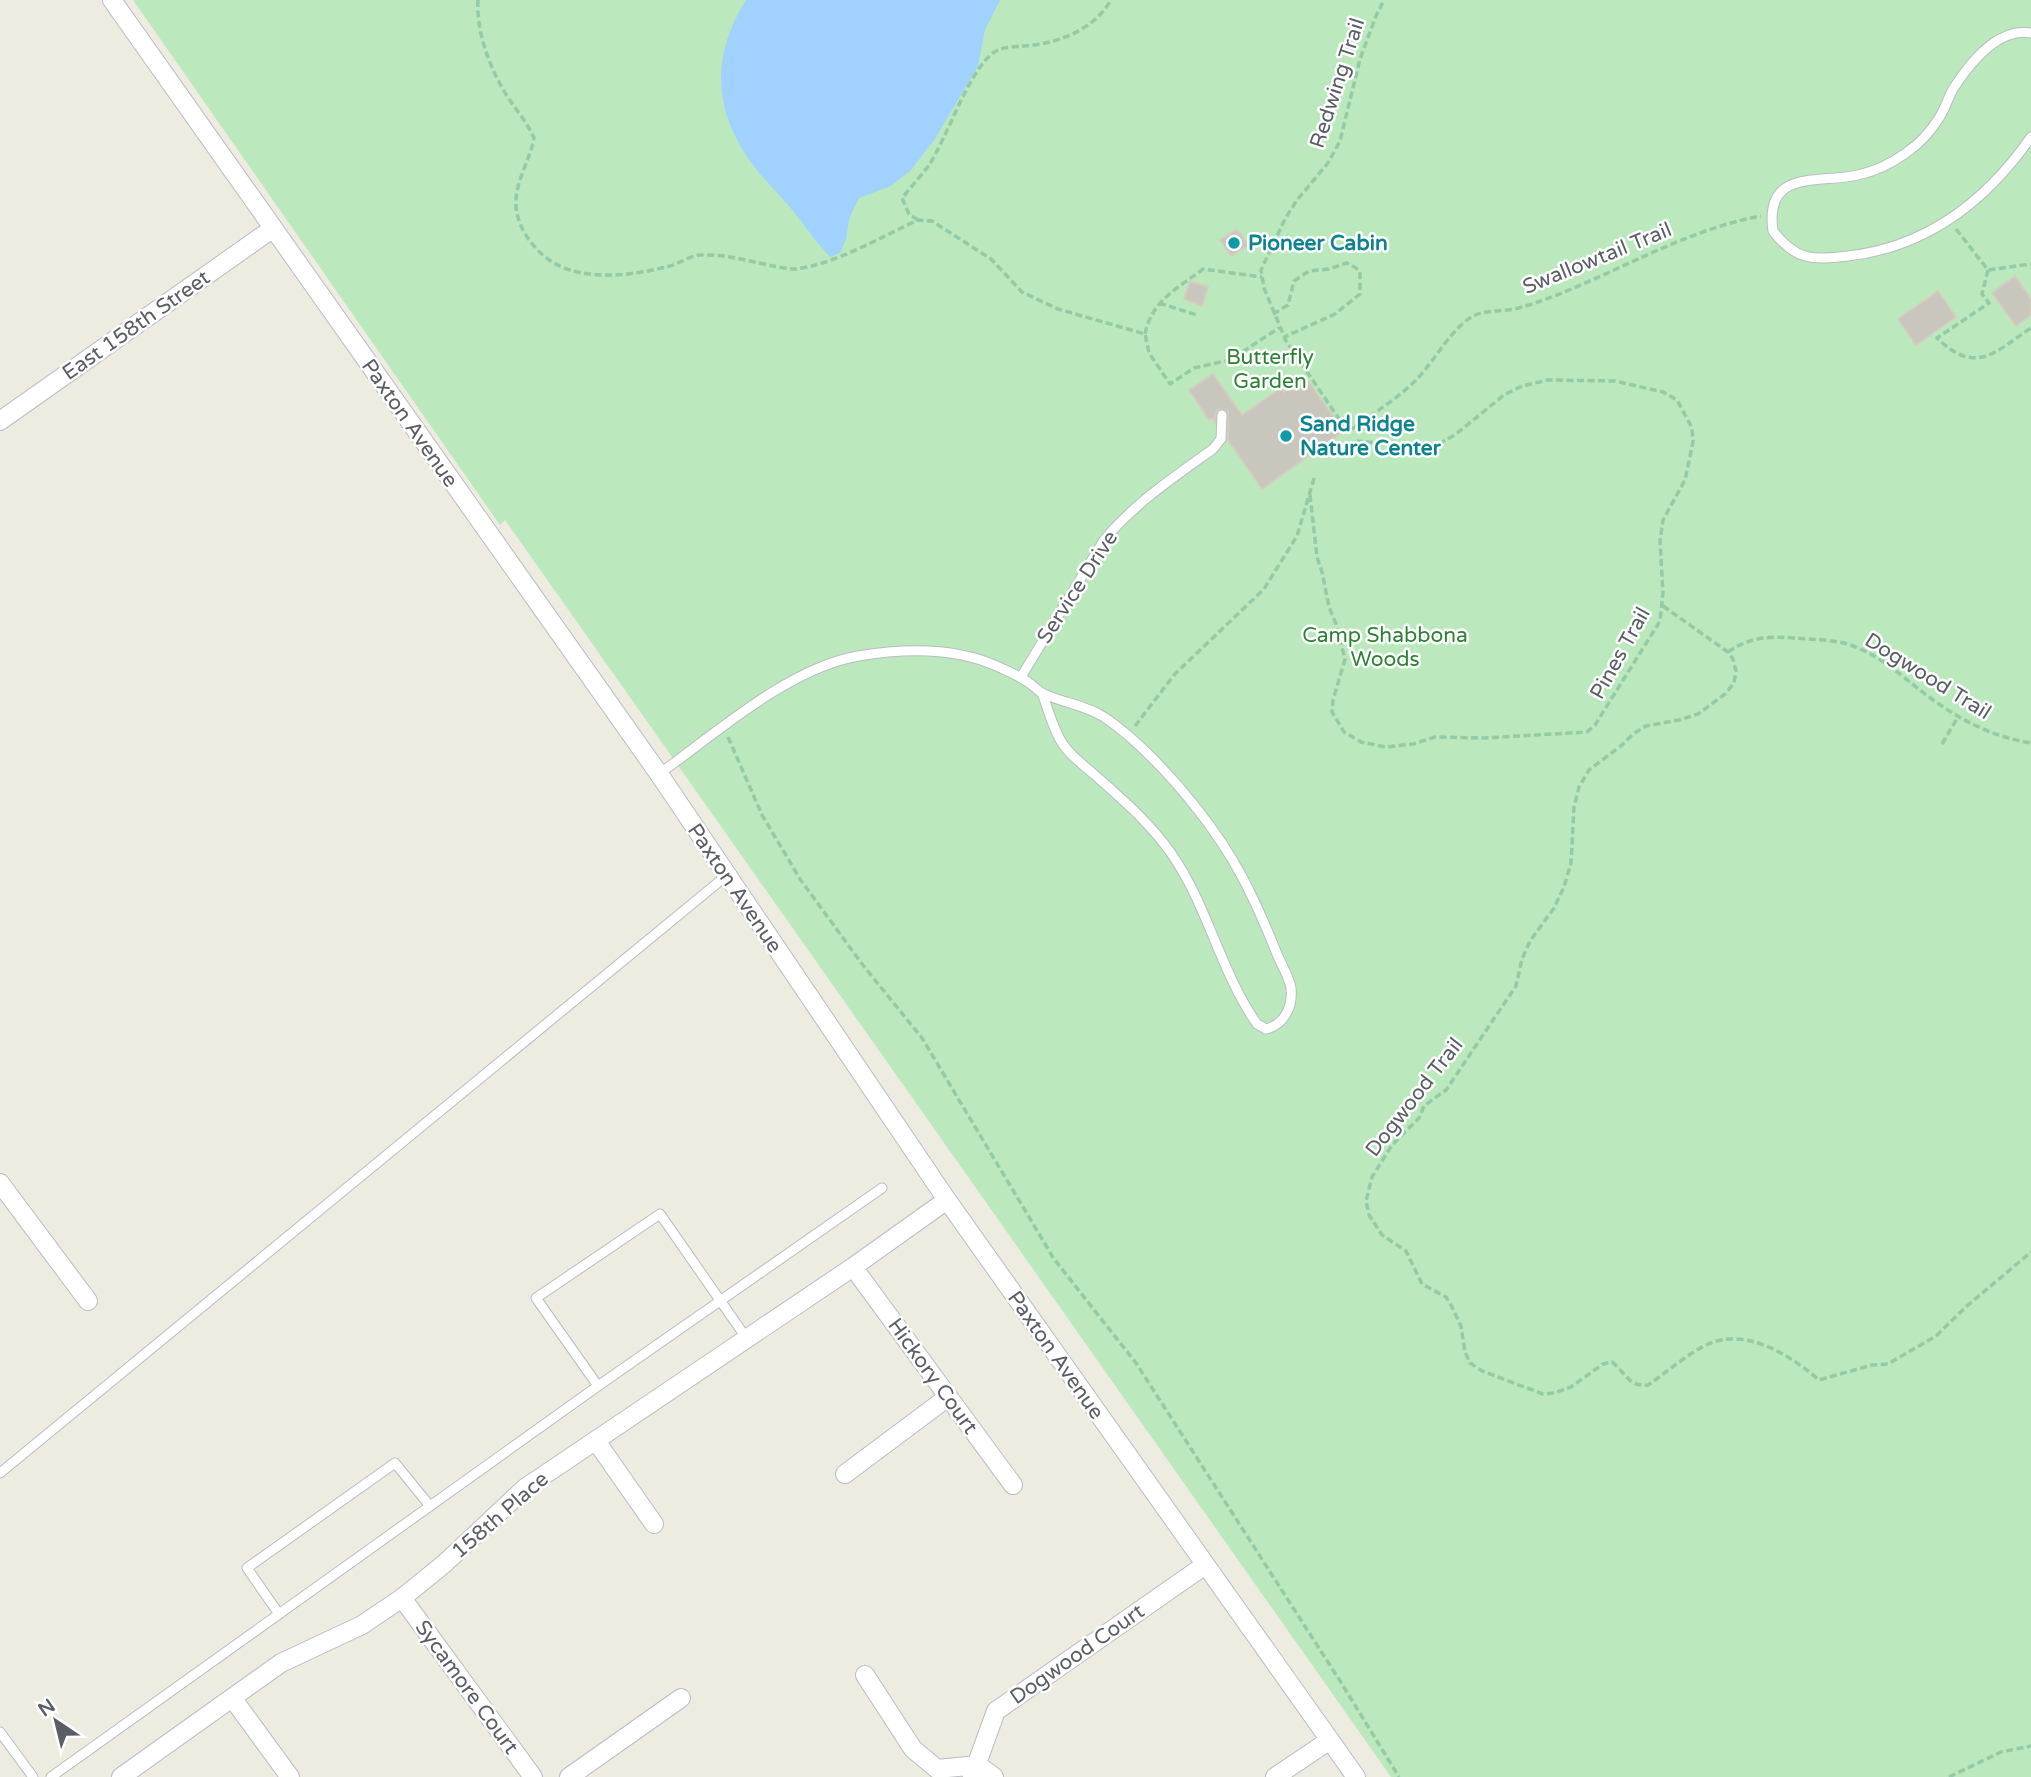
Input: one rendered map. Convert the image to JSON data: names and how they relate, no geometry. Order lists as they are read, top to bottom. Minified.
{"streets":{"street":["East 158th Street","Paxton Avenue","Hickory Court","158th Place","Dogwood Court","Sycamore Court"],"lane":["Service Drive"],"path":["Redwing Trail","Swallowtail Trail","Pines Trail","Dogwood Trail"]},"crossings":[["East 158th Street","Paxton Avenue"],["Paxton Avenue","158th Place"],["Paxton Avenue","Dogwood Court"],["Hickory Court","158th Place"],["158th Place","Sycamore Court"]],"parks":["Butterfly Garden","Camp Shabbona Woods"],"places":["Pioneer Cabin","Sand Ridge Nature Center"],"north":"top left"}
